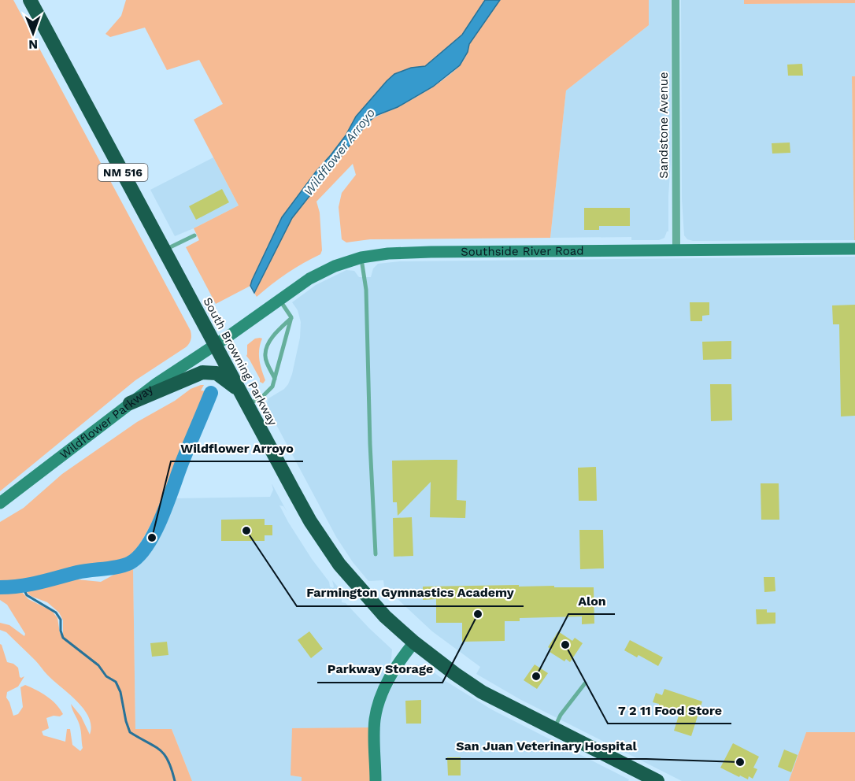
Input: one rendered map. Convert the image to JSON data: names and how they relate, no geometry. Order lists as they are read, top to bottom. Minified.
{"streets":{"highway":["NM 516","South Browning Parkway"],"main road":["Southside River Road","Wildflower Parkway"],"street":["Sandstone Avenue"]},"crossings":[["Sandstone Avenue","Southside River Road"],["Southside River Road","South Browning Parkway"],["Southside River Road","Wildflower Parkway"],["South Browning Parkway","Wildflower Parkway"]],"water":["Wildflower Arroyo"],"places":["Farmington Gymnastics Academy","Wildflower Arroyo","Parkway Storage","7 2 11 Food Store","Alon","San Juan Veterinary Hospital"],"north":"bottom"}
